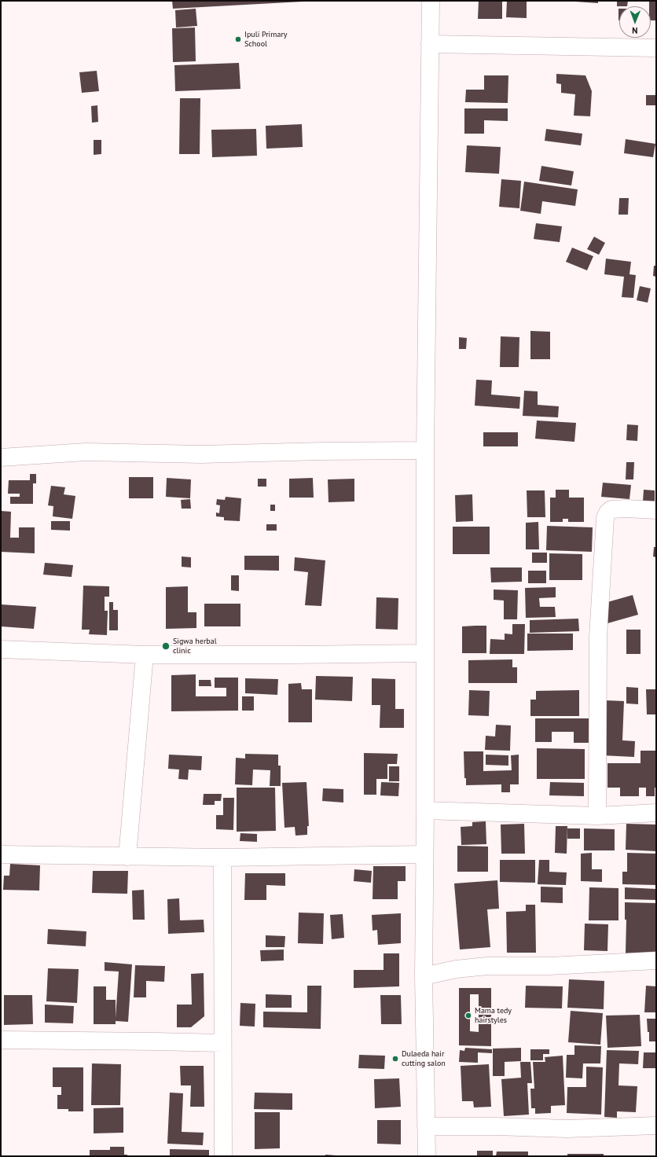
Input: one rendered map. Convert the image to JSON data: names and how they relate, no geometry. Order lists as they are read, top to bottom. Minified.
{"places":["Ipuli Primary School","Sigwa herbal clinic","Mama tedy hairstyles","Dulaeda hair cutting salon"],"north":"bottom"}
